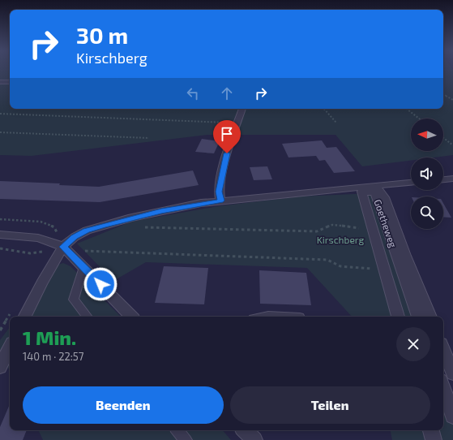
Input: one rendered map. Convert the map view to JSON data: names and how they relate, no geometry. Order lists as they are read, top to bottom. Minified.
{"streets":{"street":["Goetheweg"]},"parks":["Kirschberg"],"north":"left","page":{"turn":["30 m","Kirschberg"],"heading":["1 Min.","140 m · 22:57"],"buttons":["Beenden","Teilen"]}}
